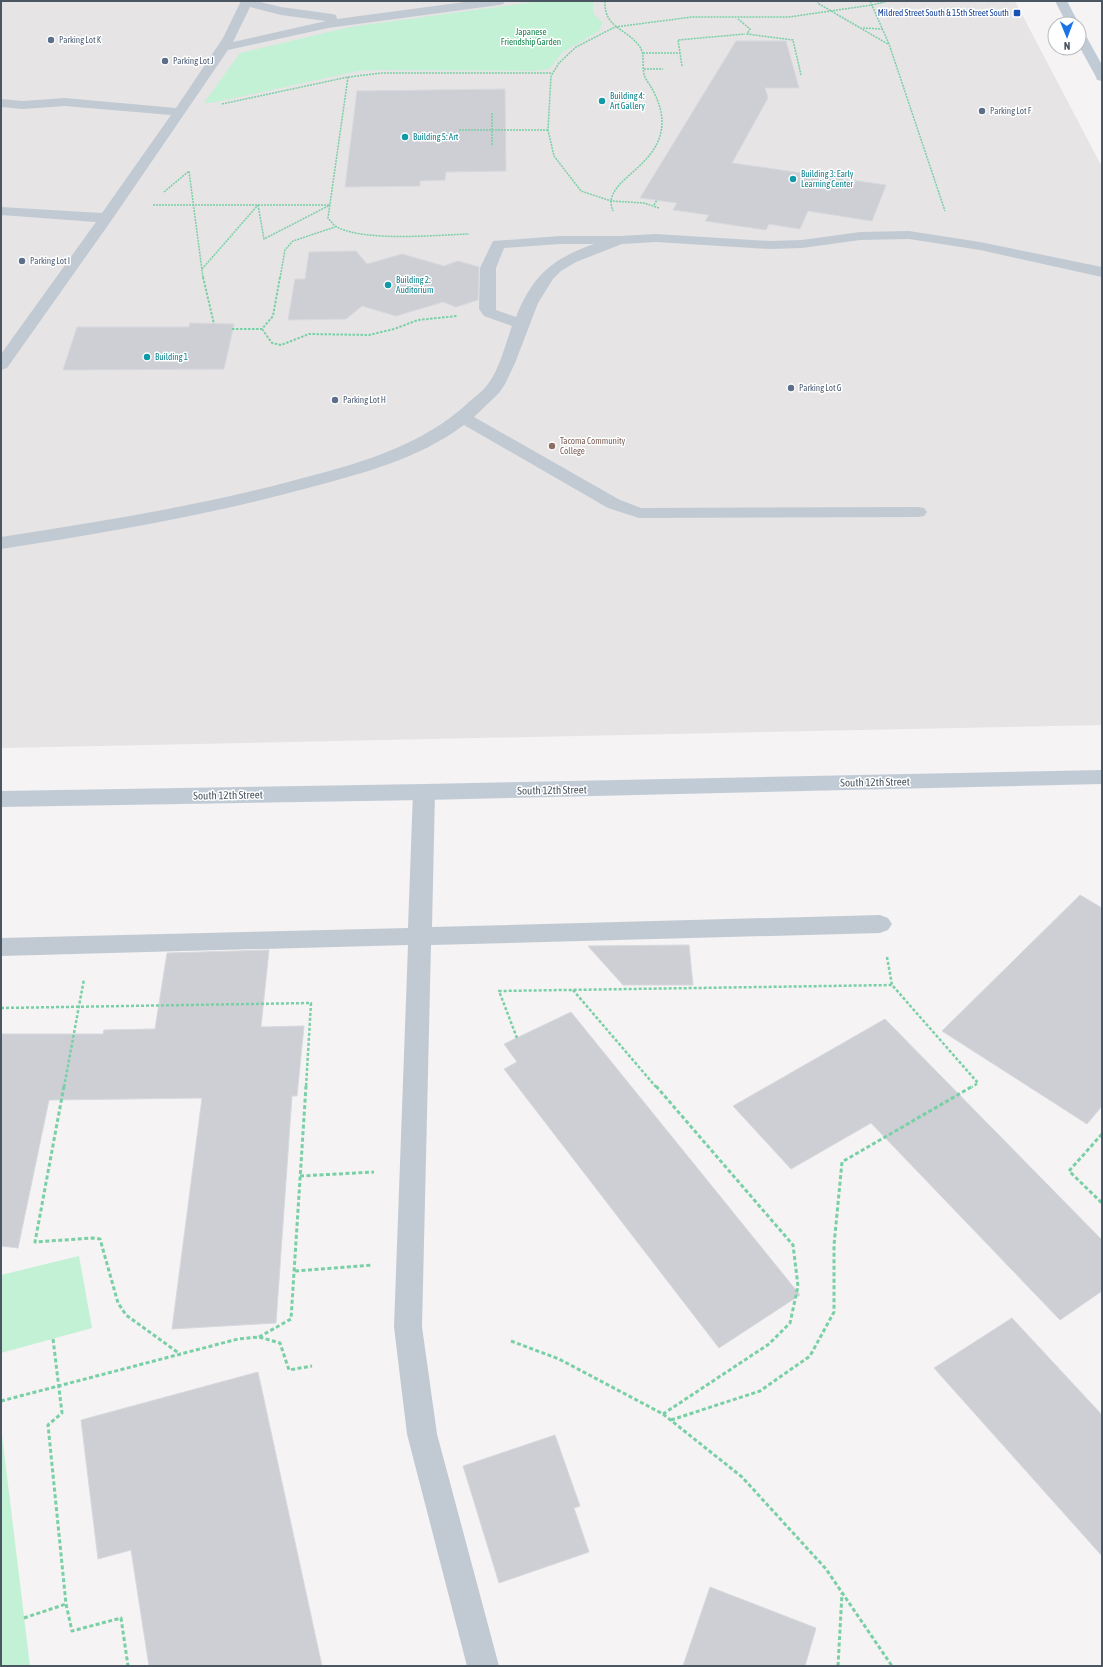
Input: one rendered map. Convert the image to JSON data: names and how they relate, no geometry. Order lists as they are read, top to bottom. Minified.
{"streets":{"main road":["South 12th Street"]},"parks":["Japanese Friendship Garden"],"places":{"transit":["Mildred Street South & 15th Street South"],"other":["Parking Lot K","Parking Lot J","Building 4: Art Gallery","Parking Lot F","Building 5: Art","Building 3: Early Learning Center","Parking Lot I","Building 2: Auditorium","Building 1","Parking Lot G","Parking Lot H","Tacoma Community College"]},"north":"bottom"}
